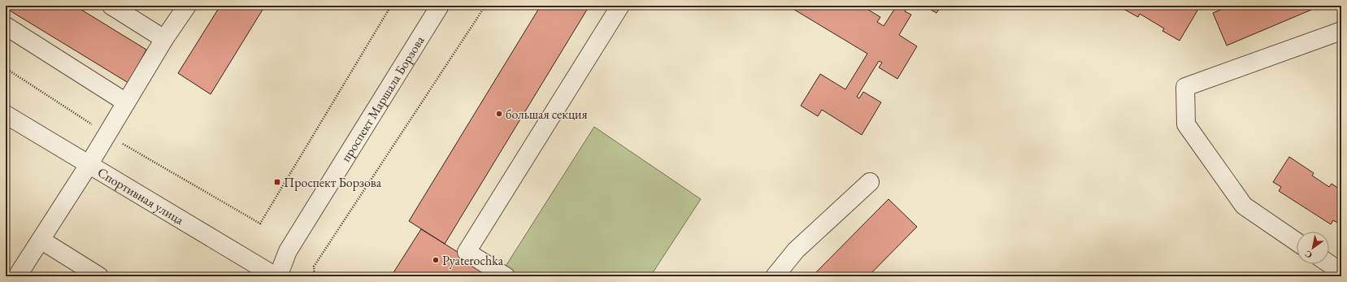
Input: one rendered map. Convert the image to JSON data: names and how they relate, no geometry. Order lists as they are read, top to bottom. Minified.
{"streets":{"street":["проспект Маршала Борзова","Спортивная улица"]},"crossings":[["проспект Маршала Борзова","Спортивная улица"]],"places":{"other":["большая секция","Pyaterochka"],"transit":["Проспект Борзова"]},"north":"bottom left"}
